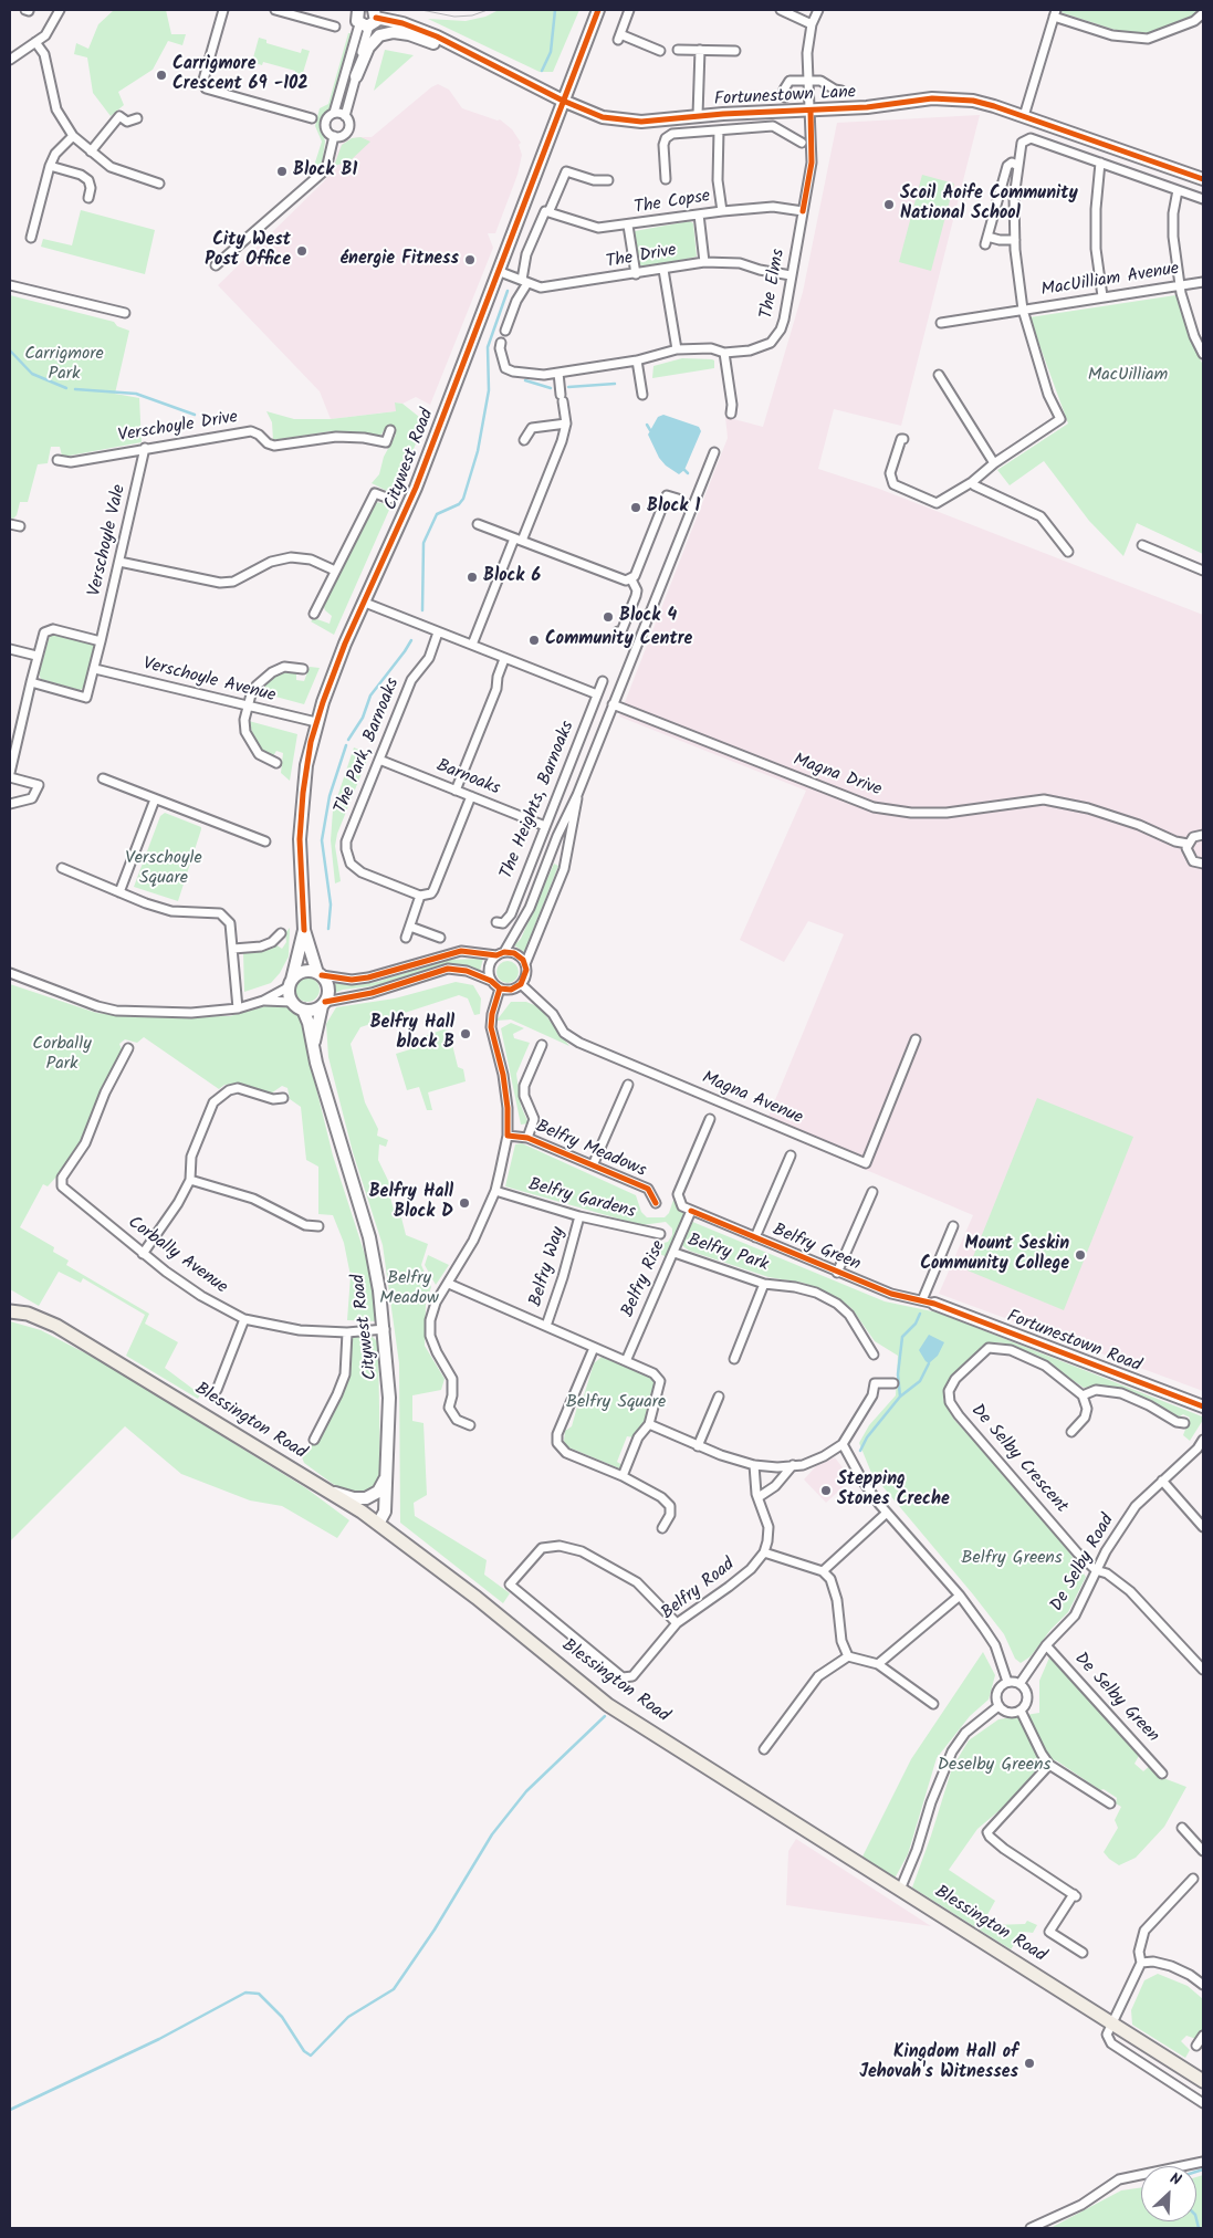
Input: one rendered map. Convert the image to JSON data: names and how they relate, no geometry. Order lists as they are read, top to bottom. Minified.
{"streets":{"main road":["Blessington Road"],"street":["Fortunestown Lane","The Copse","The Drive","MacUilliam Avenue","The Elms","Verschoyle Drive","Citywest Road","Verschoyle Vale","Verschoyle Avenue","The Park, Barnoaks","Magna Drive","Barnoaks","The Heights, Barnoaks","Magna Avenue","Belfry Meadows","Belfry Gardens","Belfry Green","Belfry Park","Corbally Avenue","Belfry Way","Belfry Rise","Fortunestown Road","De Selby Crescent","De Selby Road","Belfry Road","De Selby Green"]},"crossings":[["Fortunestown Lane","The Elms"],["Fortunestown Lane","Citywest Road"],["The Copse","The Elms"],["The Drive","The Elms"],["The Drive","Citywest Road"],["Verschoyle Drive","Verschoyle Vale"],["Citywest Road","Verschoyle Avenue"],["Citywest Road","Corbally Avenue"],["Citywest Road","Blessington Road"],["The Park, Barnoaks","Barnoaks"],["Barnoaks","The Heights, Barnoaks"],["Belfry Gardens","Belfry Way"],["Belfry Green","Belfry Rise"],["Belfry Green","Fortunestown Road"],["Belfry Park","Belfry Rise"],["De Selby Crescent","De Selby Road"],["De Selby Road","De Selby Green"]],"parks":["Carrigmore Park","MacUilliam","Verschoyle Square","Corbally Park","Belfry Meadow","Belfry Square","Belfry Greens","Deselby Greens"],"places":["Carrigmore Crescent 69 -102","Block B1","Scoil Aoife Community National School","City West Post Office","énergie Fitness","Block 1","Block 6","Block 4","Community Centre","Belfry Hall block B","Belfry Hall Block D","Mount Seskin Community College","Stepping Stones Creche","Kingdom Hall of Jehovah's Witnesses"],"north":"top right"}
